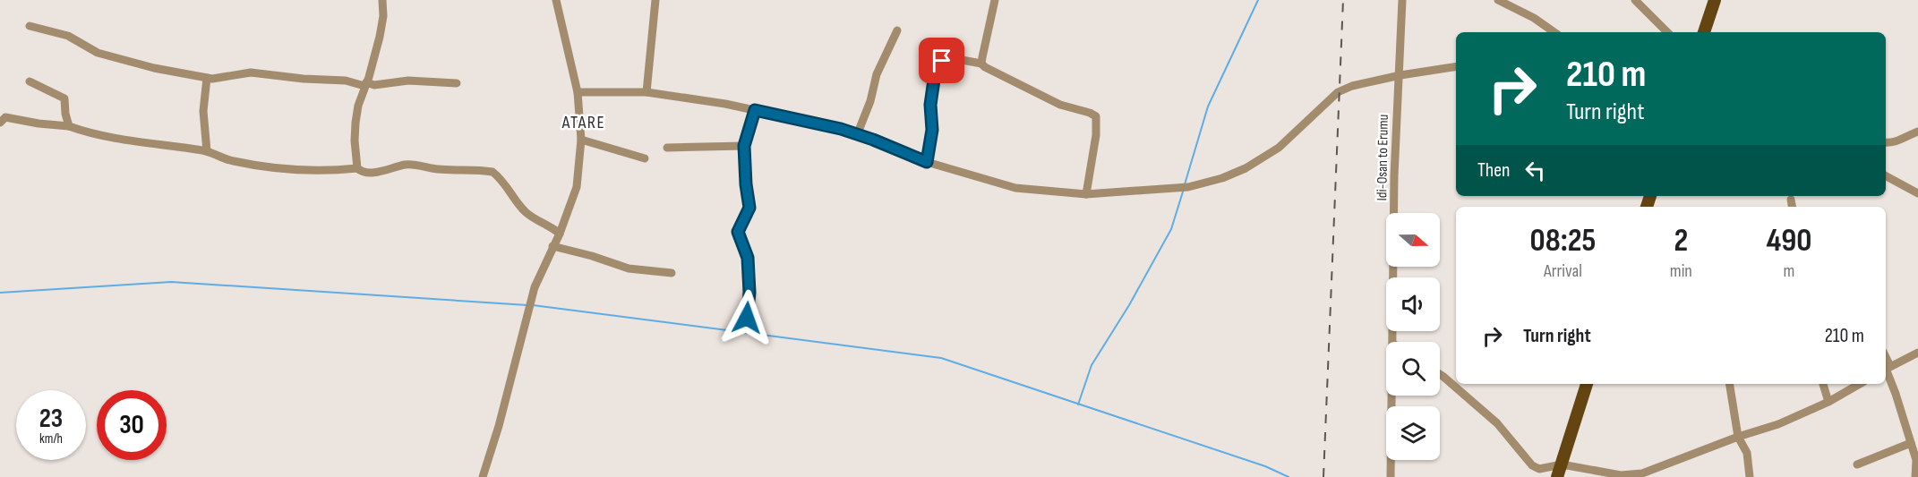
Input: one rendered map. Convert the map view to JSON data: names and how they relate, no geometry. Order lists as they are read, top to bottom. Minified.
{"streets":{"street":["Idi-Osan to Erumu"]},"districts":["ATARE"],"north":"right","page":{"turn":["210 m","Turn right"],"then":"Then","eta":["08:25","Arrival","2","min","490","m"],"list":[{"name":"Turn right","value":"210 m"}],"speed":"23 km/h","limit":"30"}}
